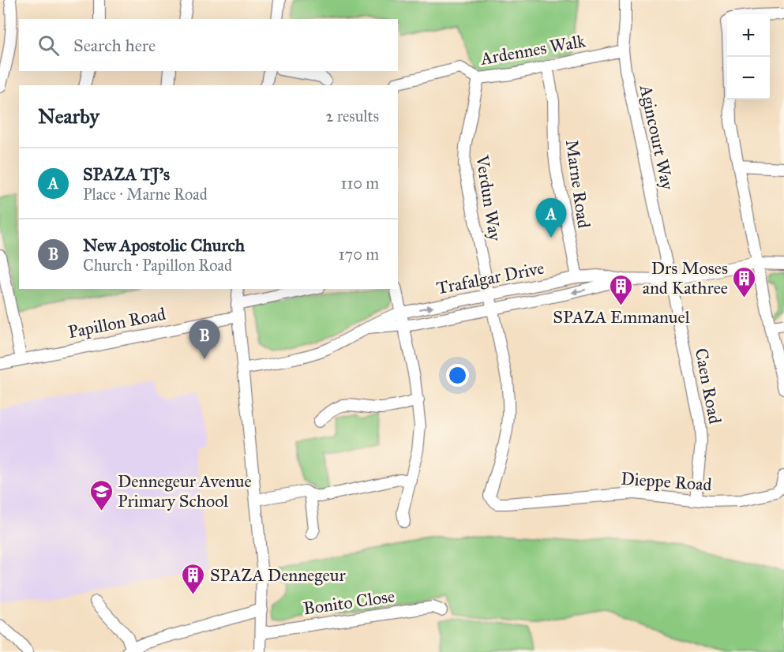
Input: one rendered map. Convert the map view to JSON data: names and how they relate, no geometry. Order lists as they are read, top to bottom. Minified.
{"streets":{"street":["Ardennes Walk","Agincourt Way","Marne Road","Verdun Way","Trafalgar Drive","Papillon Road","Caen Road","Dieppe Road","Bonito Close"]},"crossings":[["Ardennes Walk","Agincourt Way"],["Ardennes Walk","Marne Road"],["Ardennes Walk","Verdun Way"],["Agincourt Way","Trafalgar Drive"],["Agincourt Way","Caen Road"],["Marne Road","Trafalgar Drive"],["Verdun Way","Trafalgar Drive"],["Verdun Way","Dieppe Road"],["Trafalgar Drive","Caen Road"],["Caen Road","Dieppe Road"]],"places":{"building":["Drs Moses and Kathree","SPAZA Emmanuel","SPAZA Dennegeur"],"school or university":["Dennegeur Avenue Primary School"]},"page":{"map_buttons":["+","−"],"search":"Search here","heading":["Nearby","2 results"],"list":[{"mark":"A","name":"SPAZA TJ's","note":"Place · Marne Road","value":"110 m"},{"mark":"B","name":"New Apostolic Church","note":"Church · Papillon Road","value":"170 m"}],"pins":["A","B"]}}
